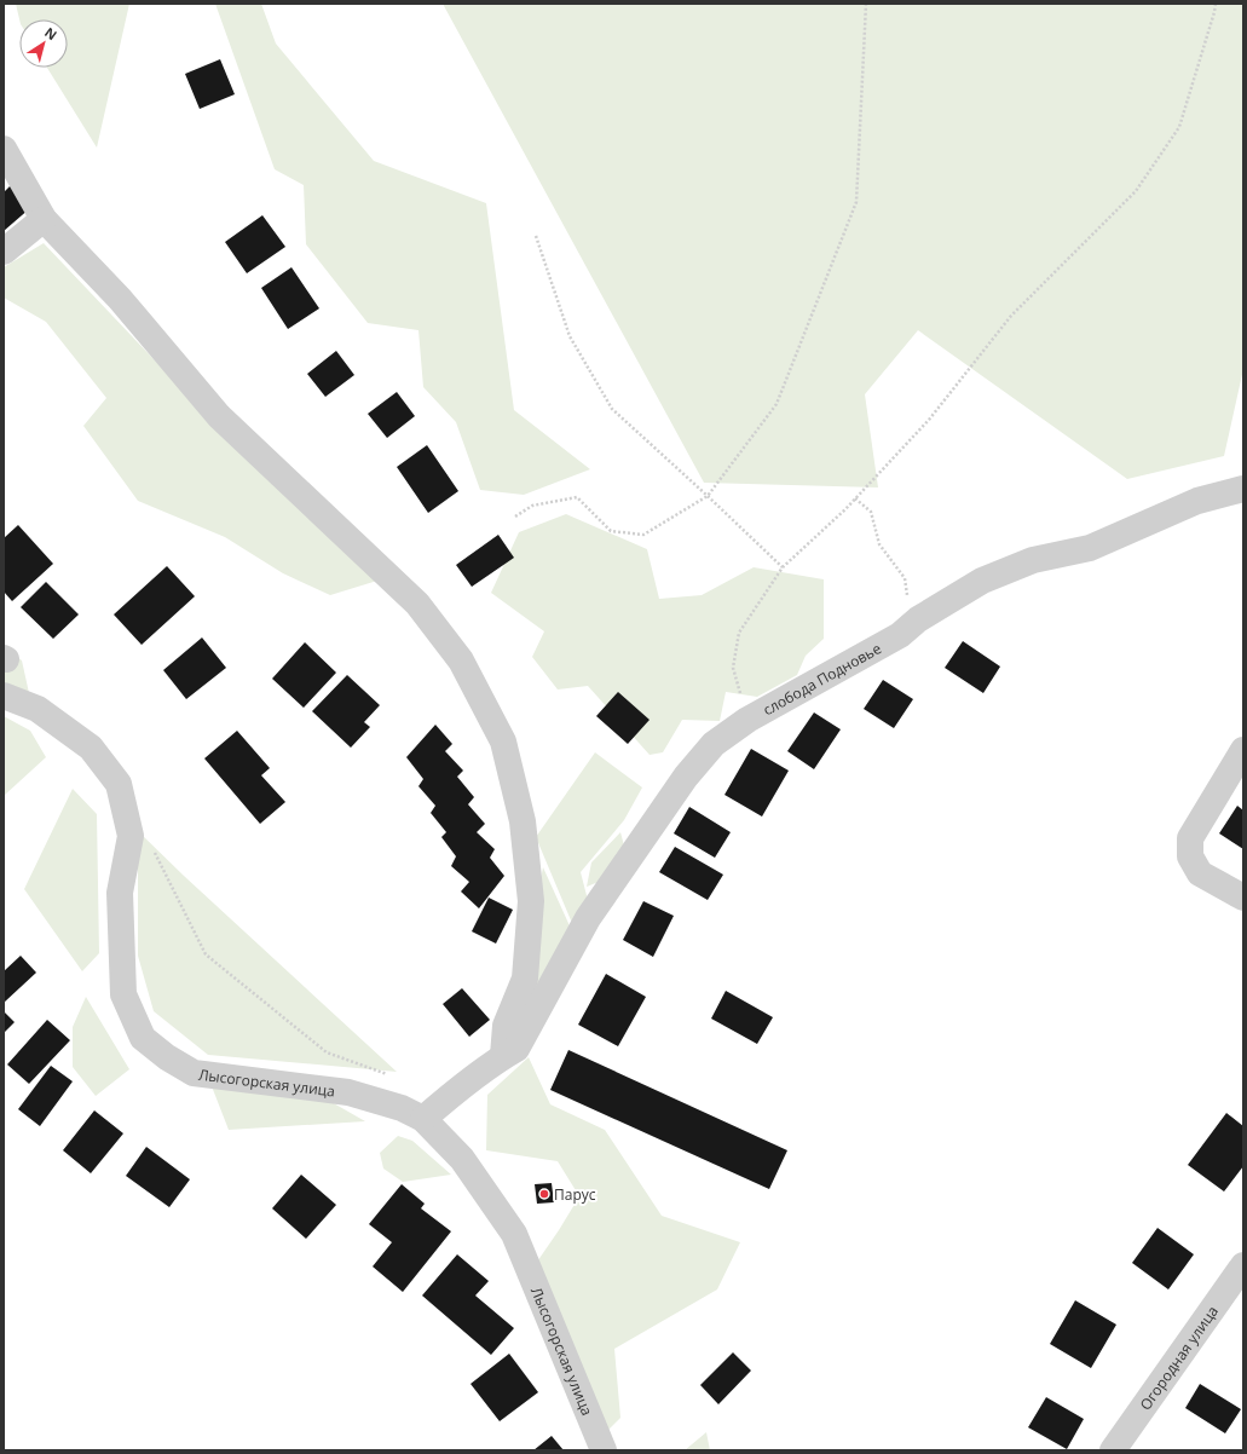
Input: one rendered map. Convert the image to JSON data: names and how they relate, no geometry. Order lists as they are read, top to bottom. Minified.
{"streets":{"street":["слобода Подновье","Лысогорская улица","Огородная улица"]},"places":["Парус"],"north":"top right"}
